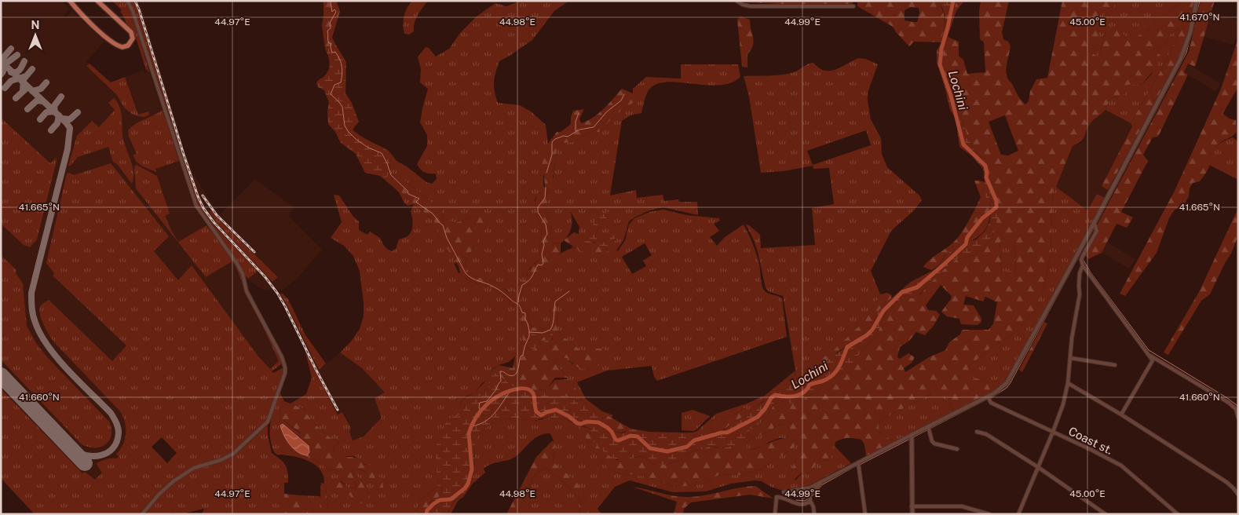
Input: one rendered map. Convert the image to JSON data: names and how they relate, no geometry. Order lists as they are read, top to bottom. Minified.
{"streets":{"street":["Coast st."]},"water":["Lochini"],"north":"top","coordinates":["41.670°N","44.97°E","44.98°E","44.99°E","45.00°E","41.665°N","41.660°N"]}
